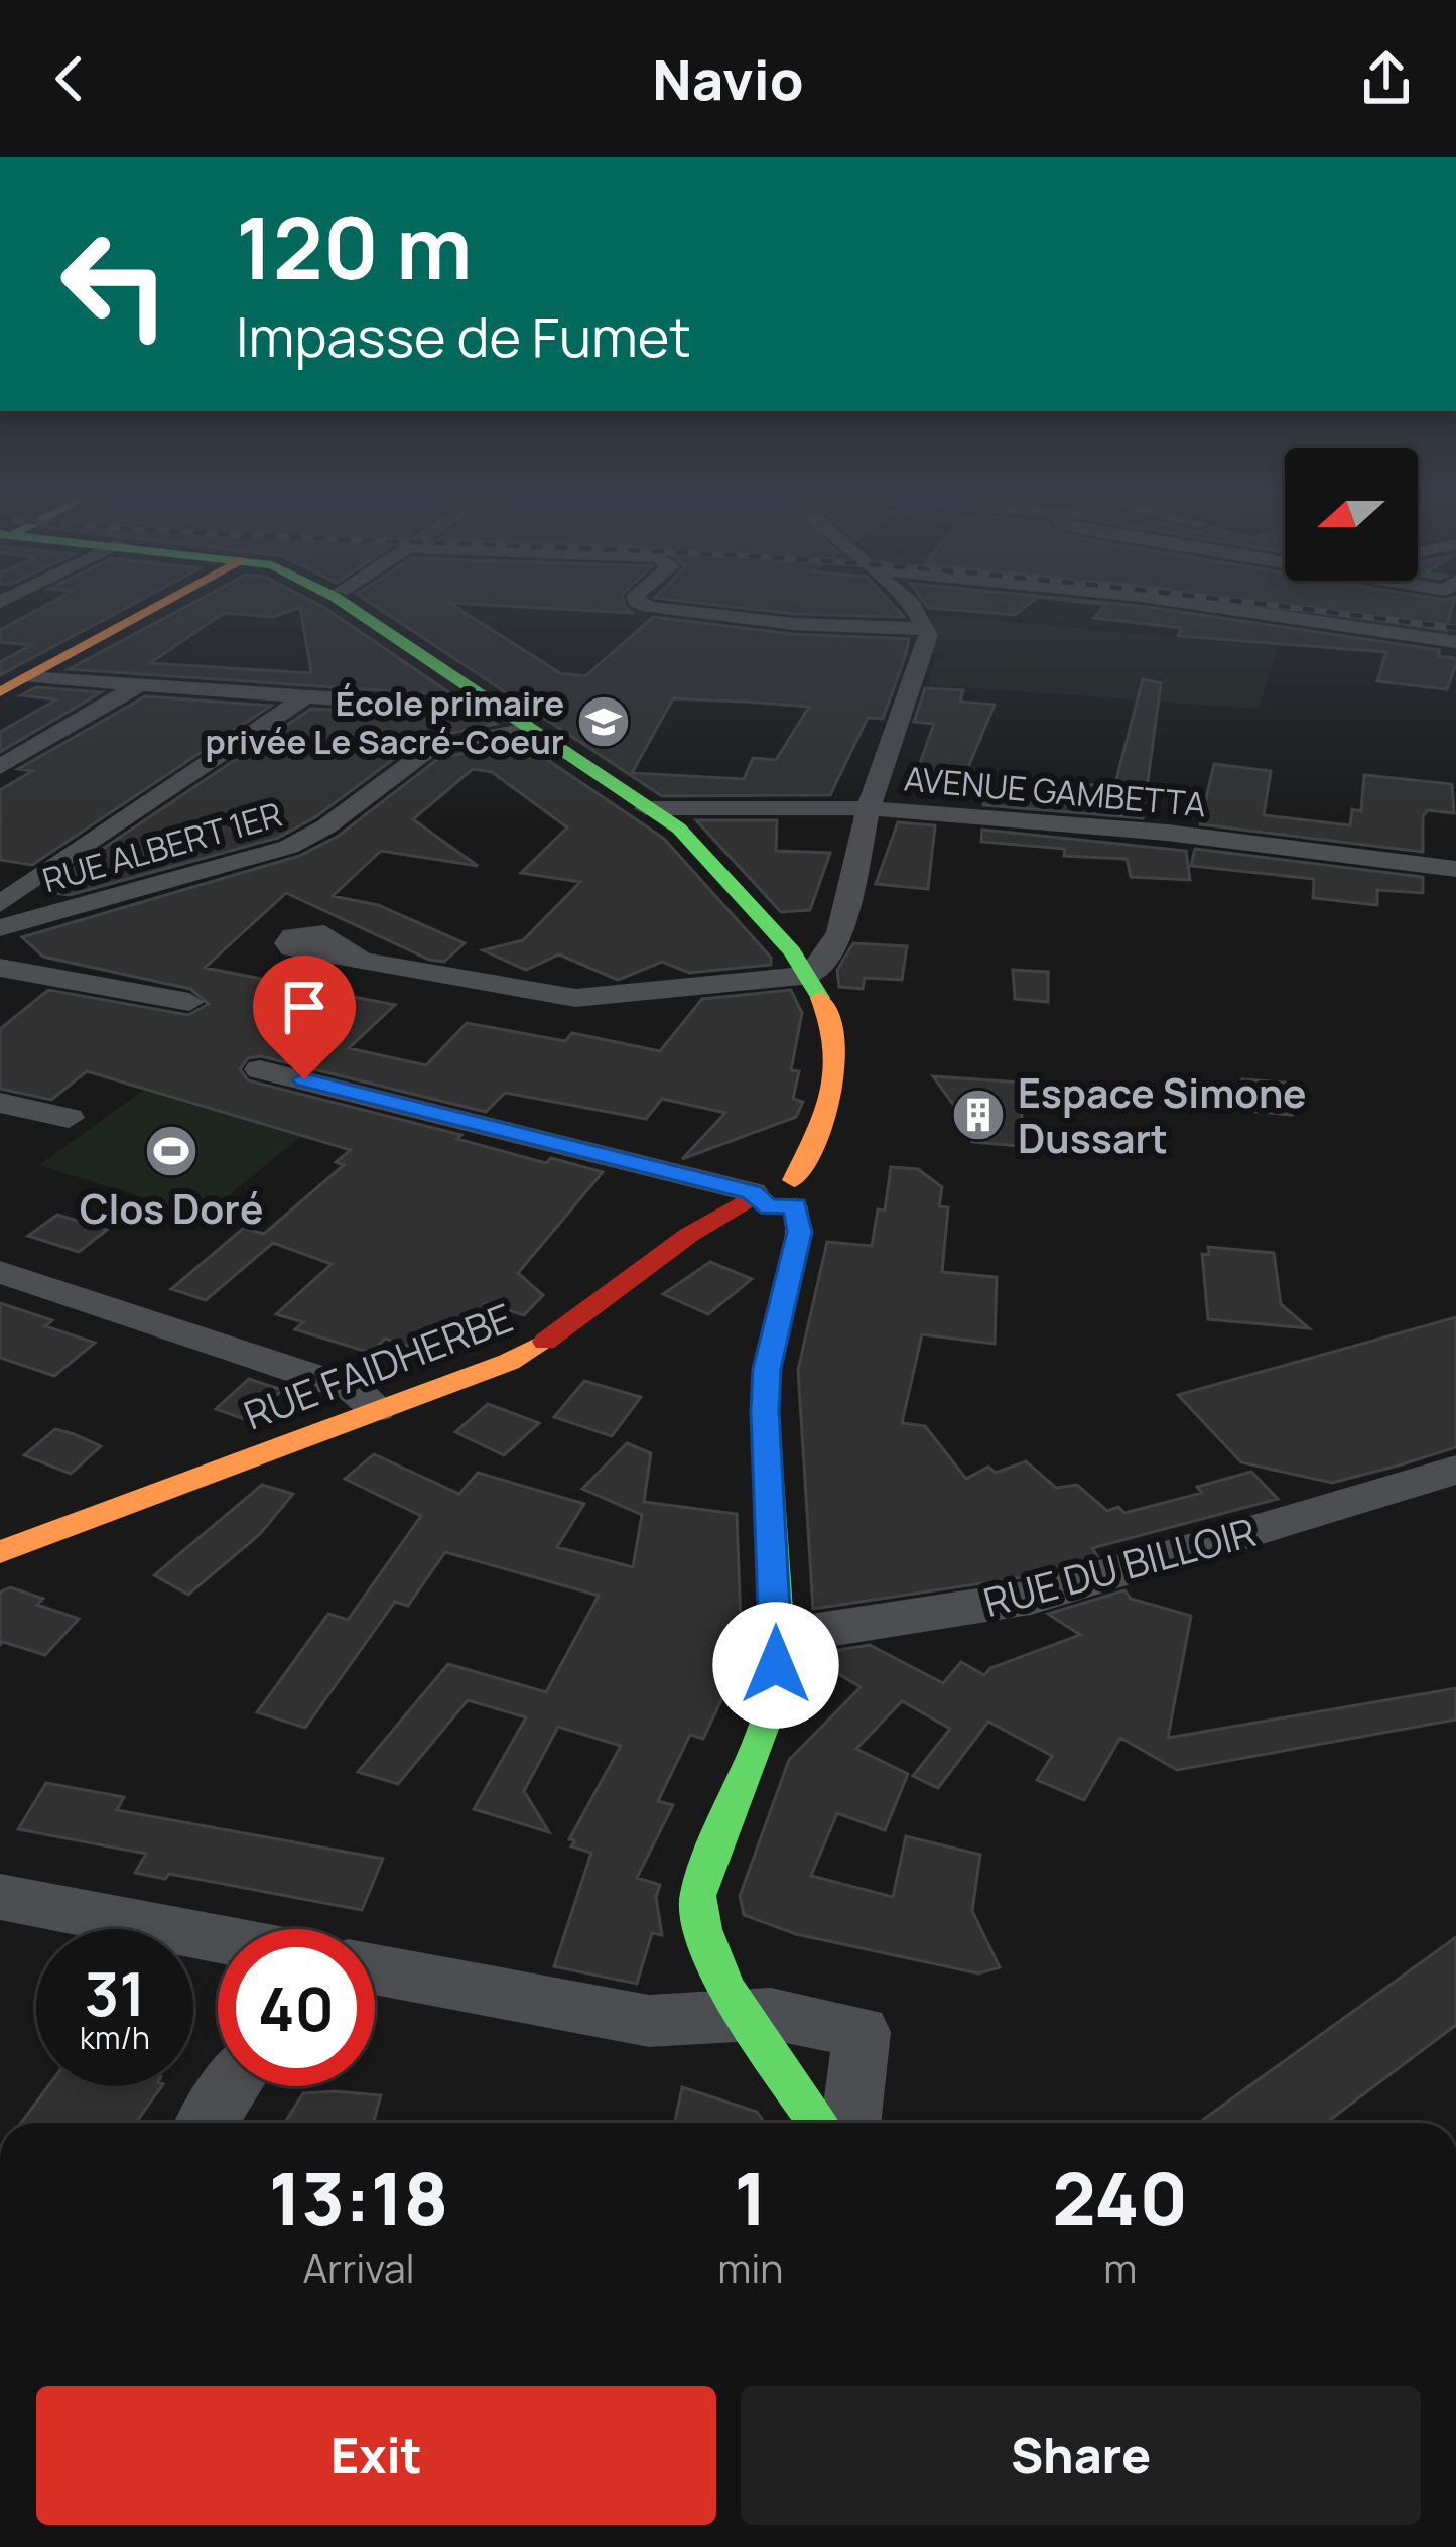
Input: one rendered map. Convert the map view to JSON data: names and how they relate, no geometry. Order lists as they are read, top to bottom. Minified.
{"streets":{"street":["AVENUE GAMBETTA","RUE ALBERT 1ER","RUE FAIDHERBE","RUE DU BILLOIR"]},"places":{"school or university":["École primaire privée Le Sacré-Coeur"],"building":["Espace Simone Dussart"],"sports":["Clos Doré"]},"north":"left","page":{"header":"Navio","turn":["120 m","Impasse de Fumet"],"speed":"31 km/h","limit":"40","eta":["13:18","Arrival","1","min","240","m"],"buttons":["Exit","Share"]}}
